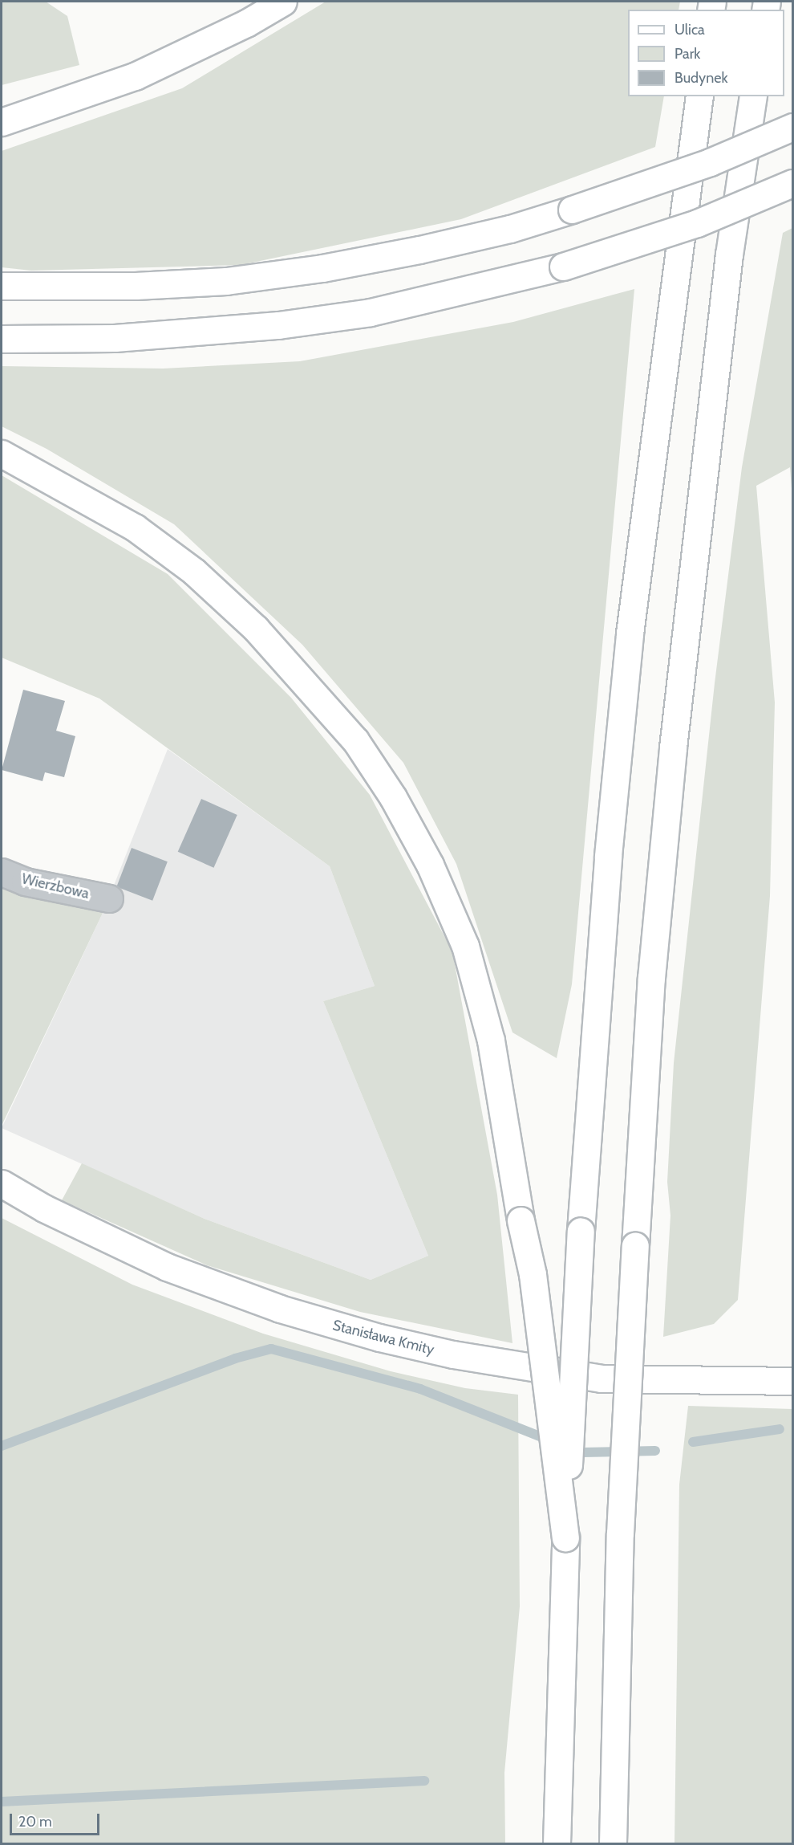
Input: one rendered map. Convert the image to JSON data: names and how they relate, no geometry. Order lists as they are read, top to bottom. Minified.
{"streets":{"main road":["Stanisława Kmity"],"street":["Wierzbowa"]},"legend":["Ulica","Park","Budynek"],"scale_bar":"20 m"}
